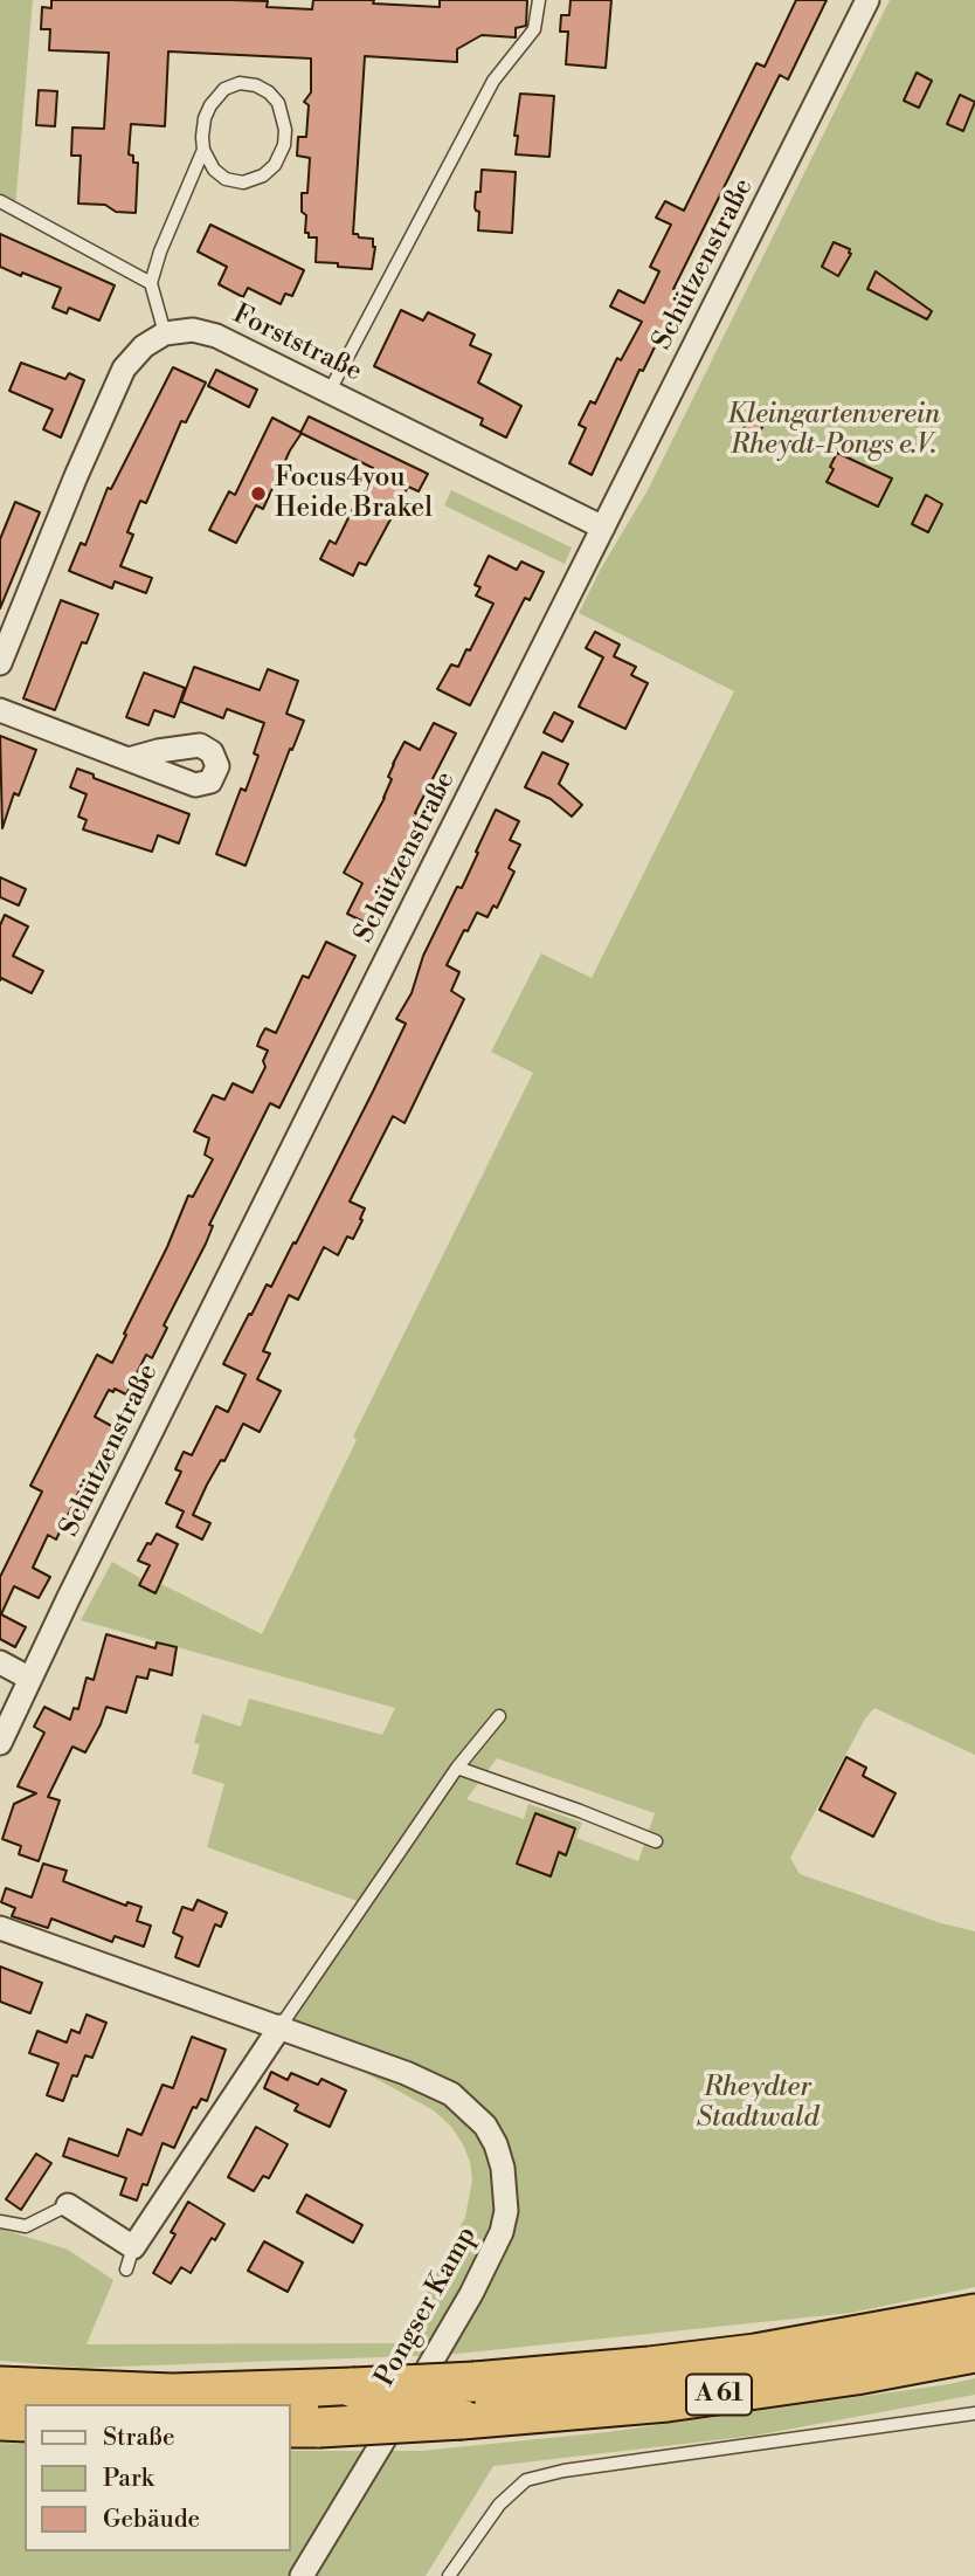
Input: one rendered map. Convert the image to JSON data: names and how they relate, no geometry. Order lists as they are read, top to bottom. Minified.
{"streets":{"highway":["A 61"],"street":["Schützenstraße","Forststraße","Pongser Kamp"]},"crossings":[["Schützenstraße","Forststraße"]],"parks":["Kleingartenverein Rheydt-Pongs e.V.","Rheydter Stadtwald"],"places":["Focus4you Heide Brakel"],"legend":["Straße","Park","Gebäude"]}
